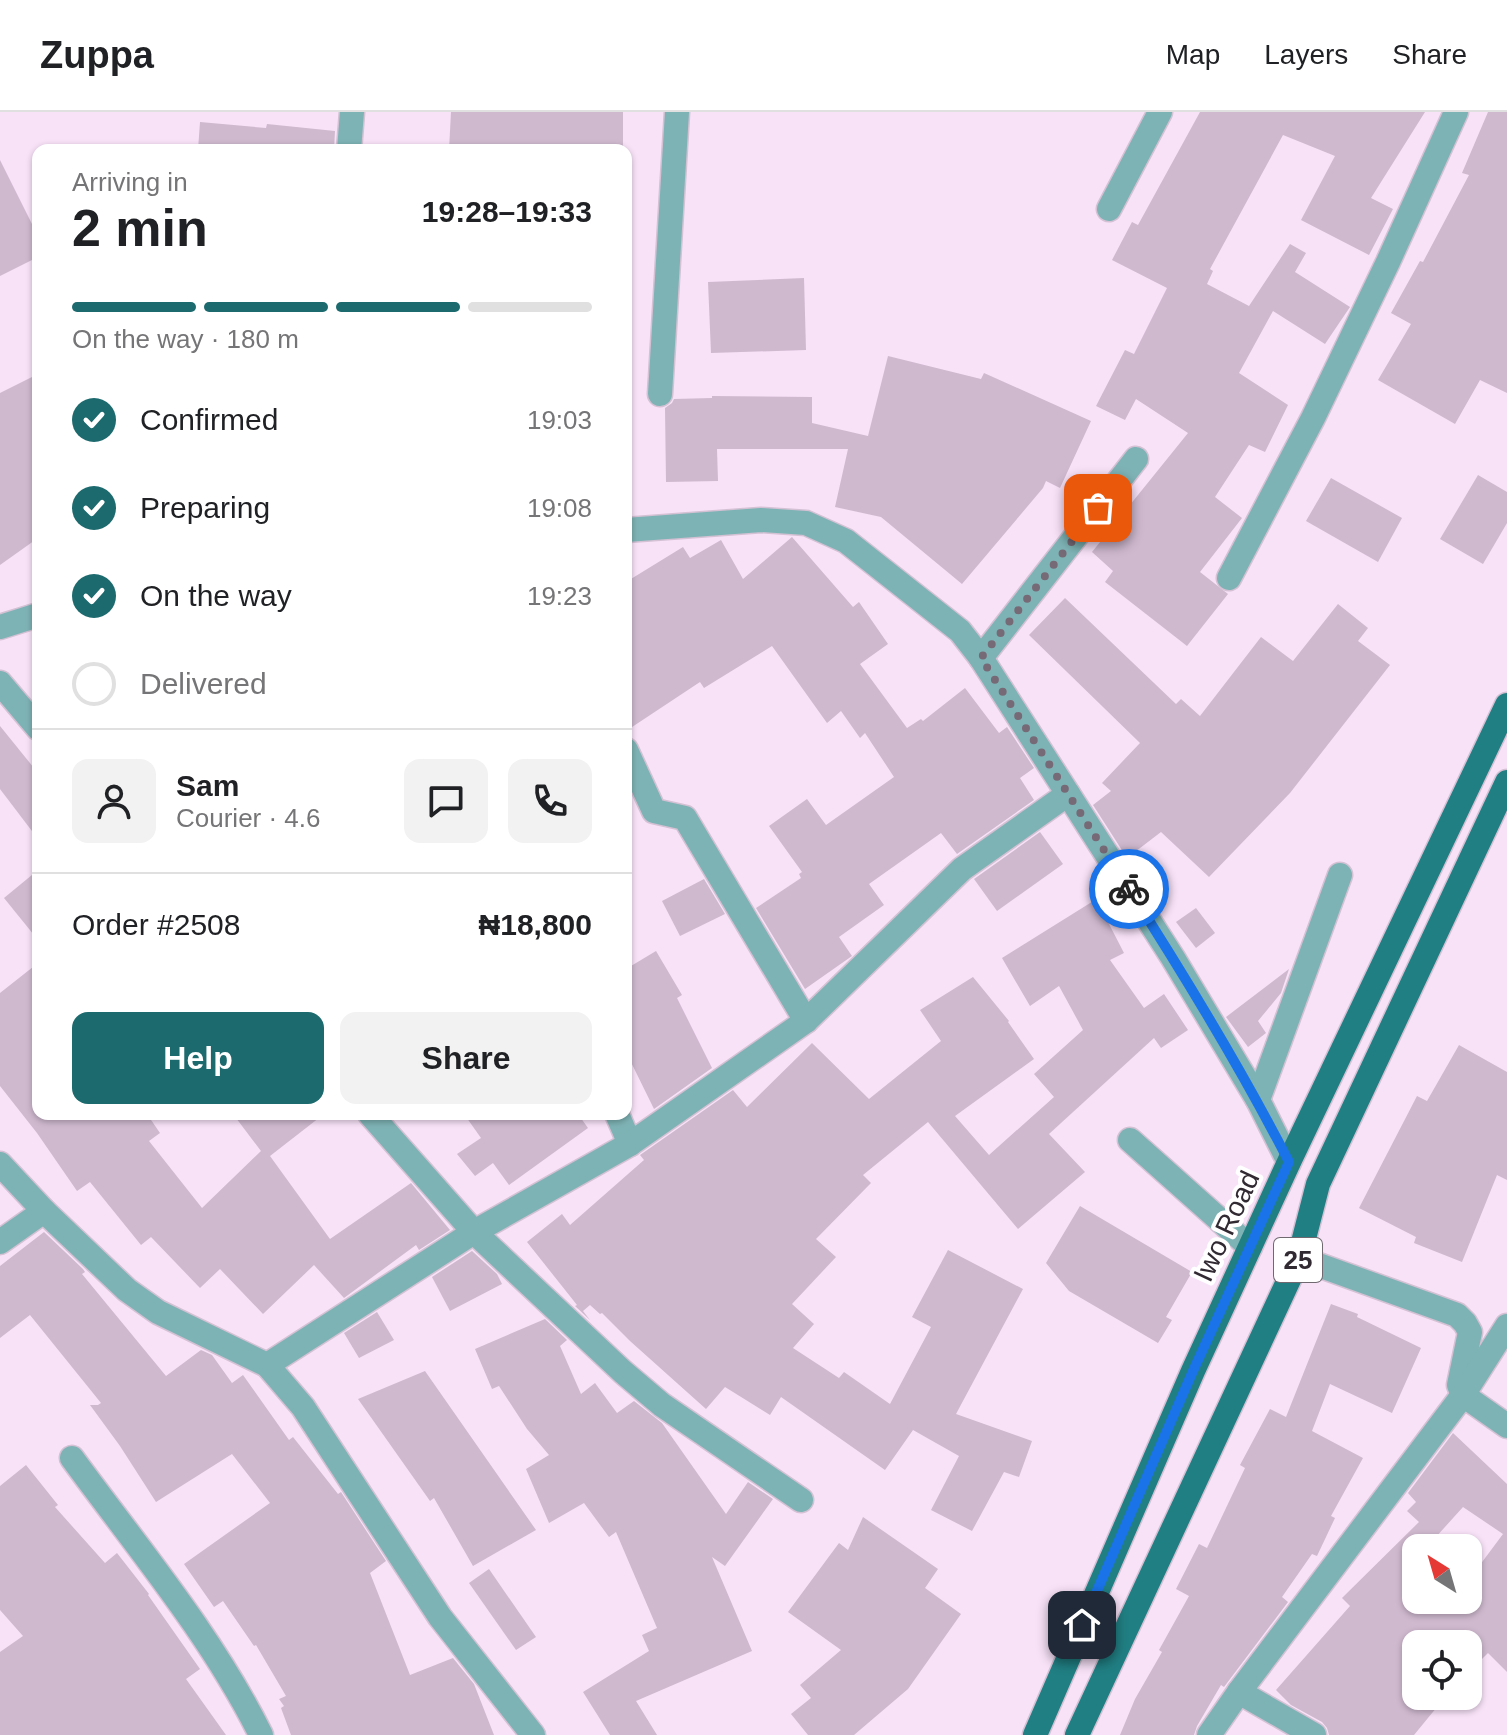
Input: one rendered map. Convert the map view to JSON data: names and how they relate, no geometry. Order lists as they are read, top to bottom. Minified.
{"streets":{"main road":["Iwo Road","25"]},"north":"top left","page":{"header":"Zuppa","nav":["Map","Layers","Share"],"heading":["2 min","Arriving in","19:28–19:33"],"panel":["Sam","Courier · 4.6","Order #2508","₦18,800"],"bar":"On the way · 180 m","list":[["Confirmed","19:03"],["Preparing","19:08"],["On the way","19:23"],"Delivered"],"buttons":["Help","Share"]}}
